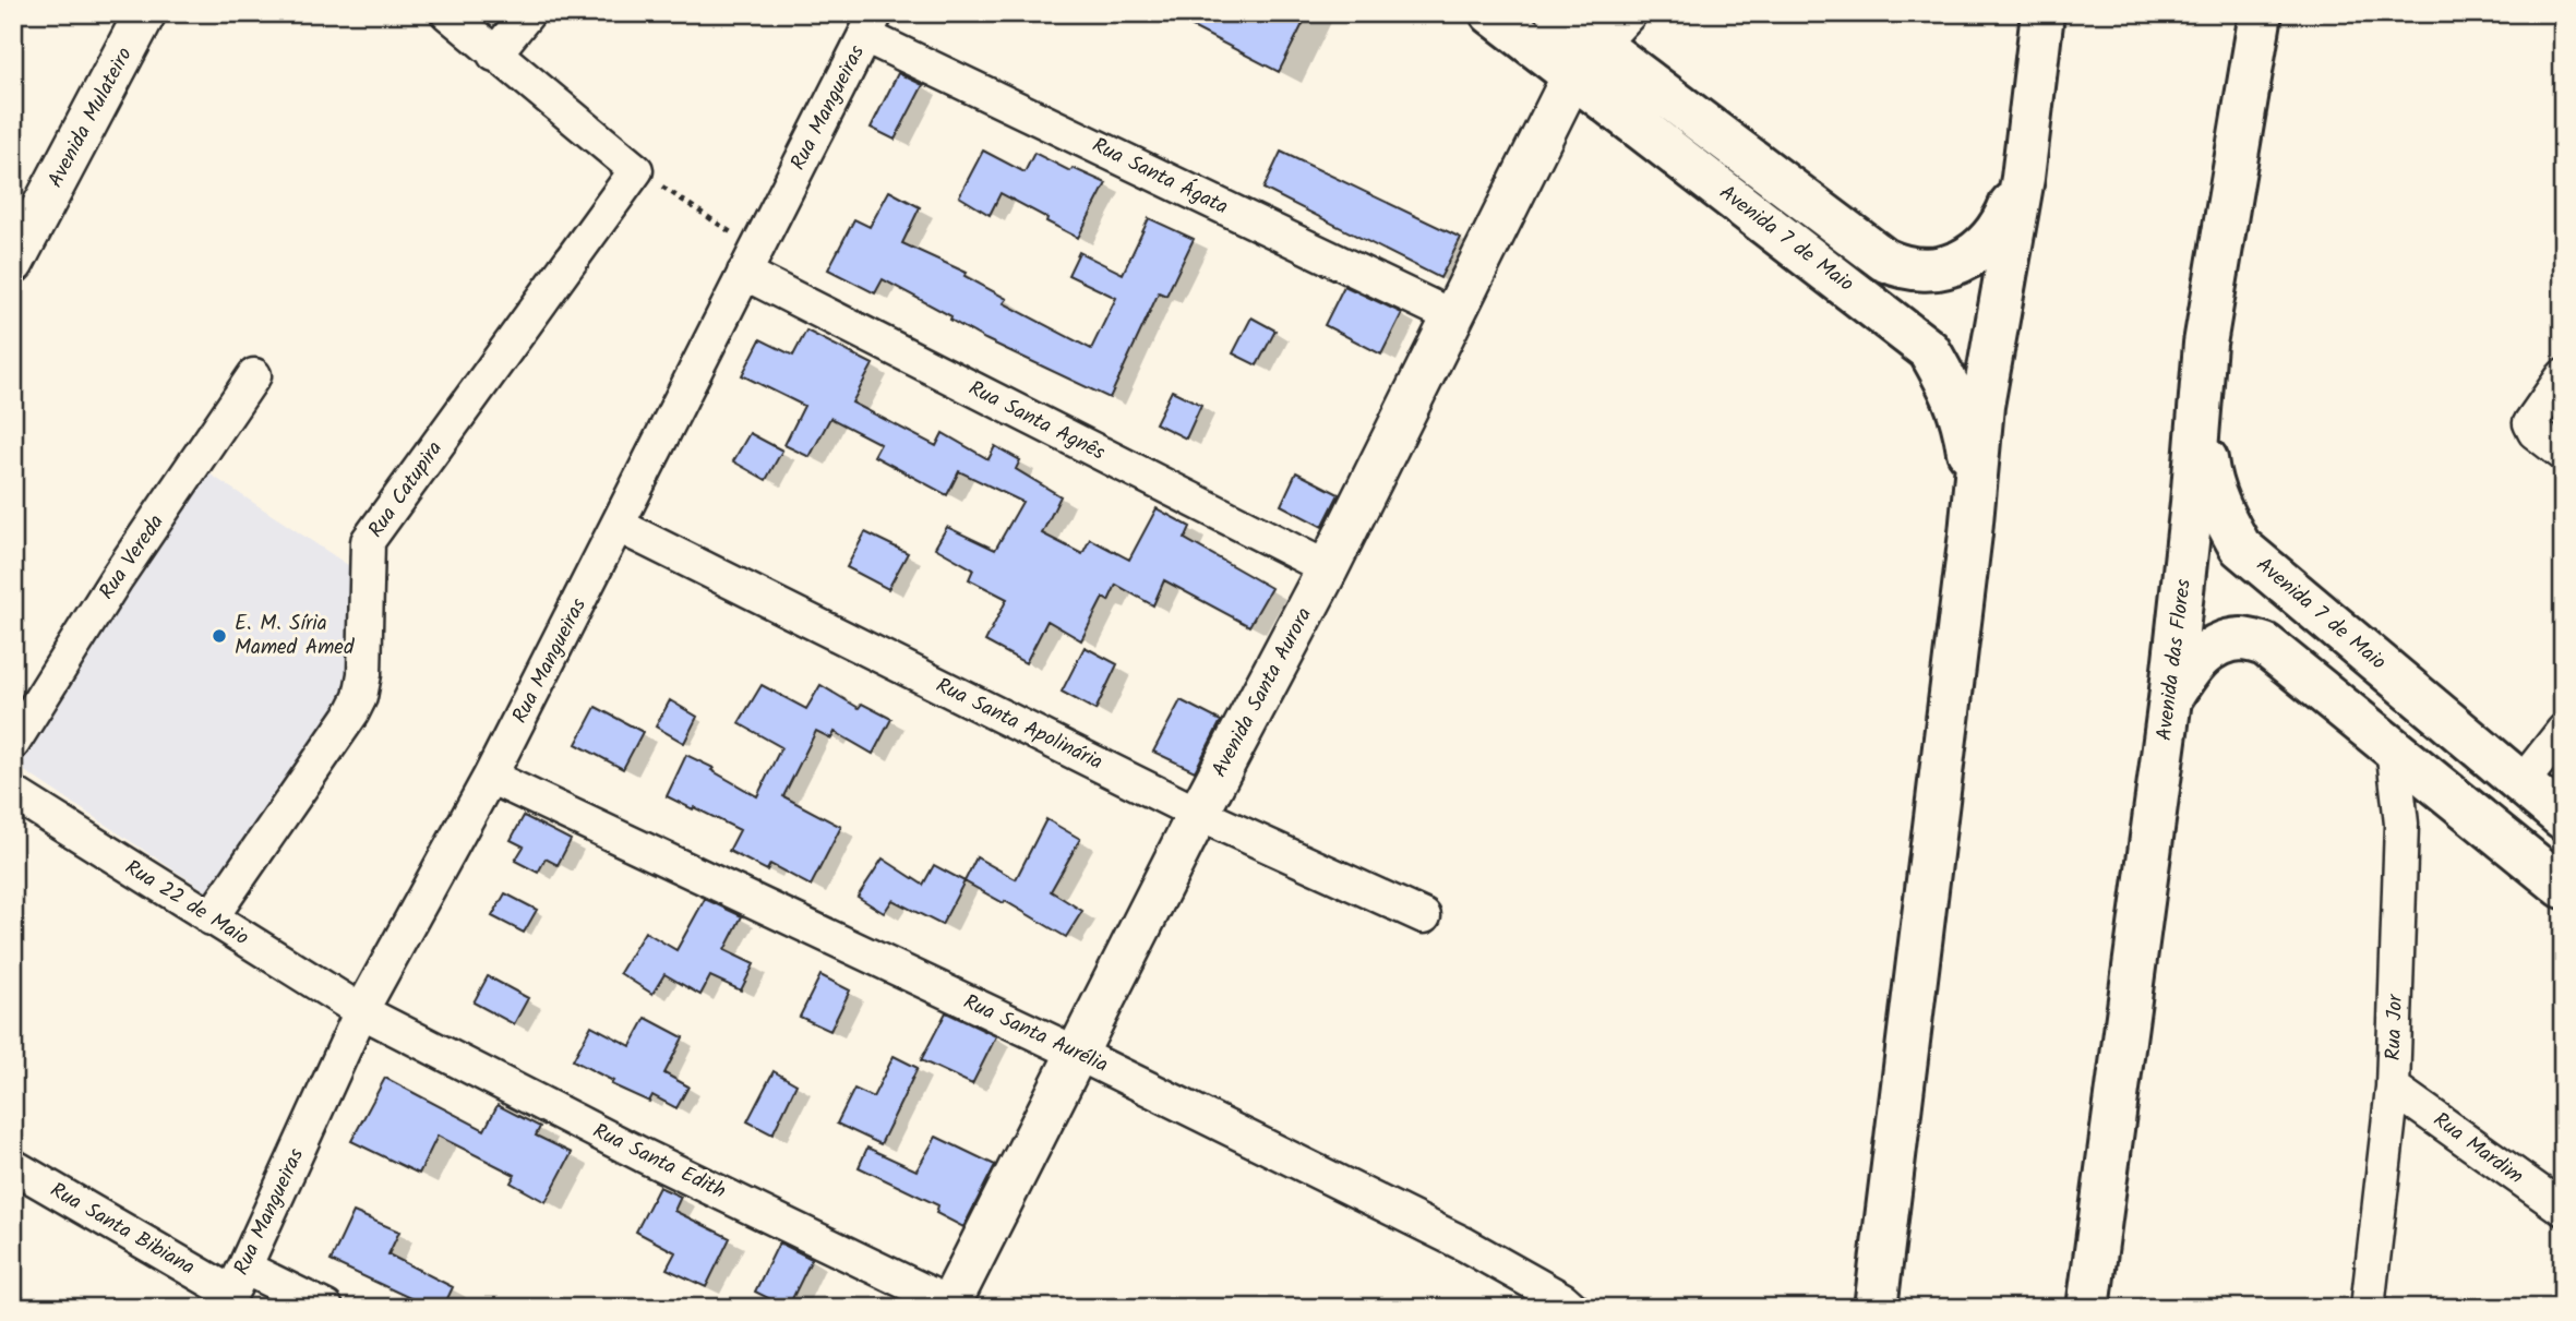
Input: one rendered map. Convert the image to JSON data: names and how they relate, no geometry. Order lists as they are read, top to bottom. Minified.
{"streets":{"main road":["Avenida 7 de Maio","Avenida das Flores"],"street":["Rua Mangueiras","Avenida Mulateiro","Rua Santa Ágata","Rua Santa Agnês","Rua Catupira","Rua Vereda","Avenida Santa Aurora","Rua Santa Apolinária","Rua 22 de Maio","Rua Jor","Rua Santa Aurélia","Rua Mardim","Rua Santa Edith","Rua Santa Bibiana"]},"crossings":[["Rua Mangueiras","Rua Santa Ágata"],["Rua Mangueiras","Rua Santa Agnês"],["Rua Mangueiras","Rua Santa Apolinária"],["Rua Mangueiras","Rua 22 de Maio"],["Rua Mangueiras","Rua Santa Aurélia"],["Rua Mangueiras","Rua Santa Edith"],["Rua Mangueiras","Rua Santa Bibiana"],["Rua Santa Ágata","Avenida Santa Aurora"],["Avenida 7 de Maio","Avenida das Flores"],["Avenida 7 de Maio","Avenida Santa Aurora"],["Rua Santa Agnês","Avenida Santa Aurora"],["Rua Catupira","Rua 22 de Maio"],["Avenida Santa Aurora","Rua Santa Apolinária"],["Avenida Santa Aurora","Rua Santa Aurélia"],["Avenida Santa Aurora","Rua Santa Edith"],["Rua 22 de Maio","Rua Santa Edith"],["Rua Jor","Rua Mardim"]],"places":["E. M. Síria Mamed Amed"]}
